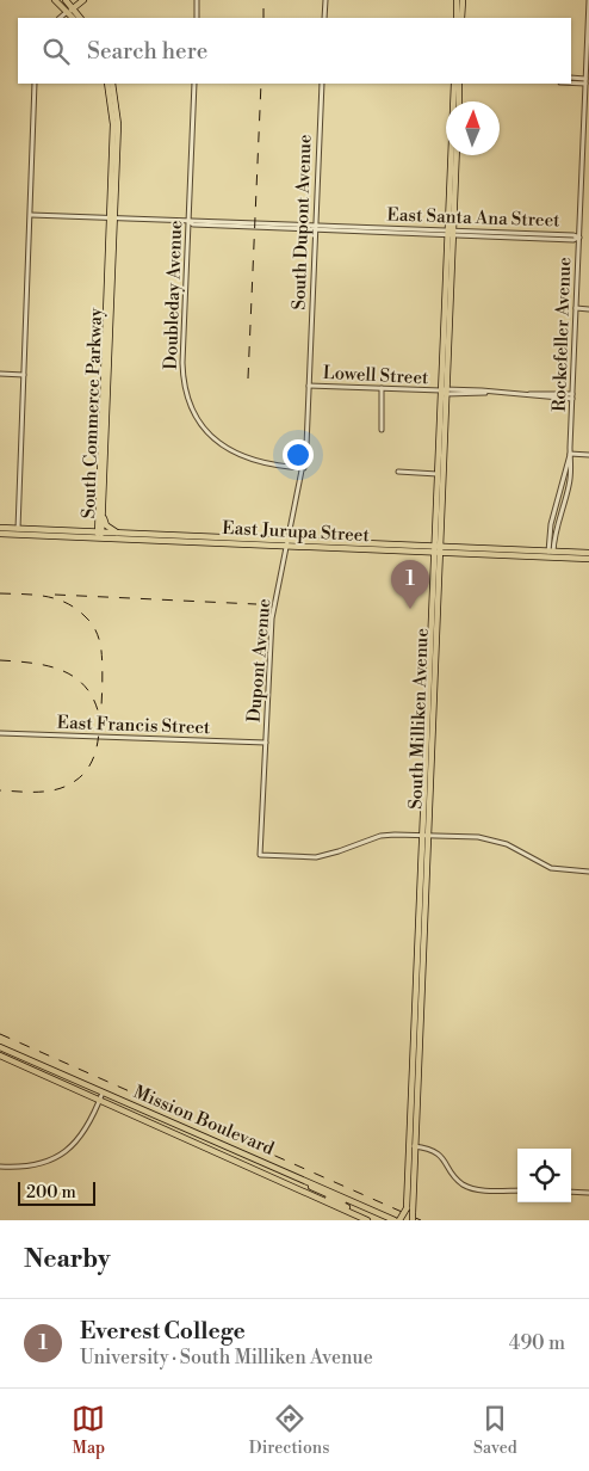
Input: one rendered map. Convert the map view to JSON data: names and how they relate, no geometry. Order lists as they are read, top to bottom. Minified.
{"streets":{"main road":["South Commerce Parkway","East Jurupa Street","South Milliken Avenue","Mission Boulevard"],"street":["East Santa Ana Street","South Dupont Avenue","Doubleday Avenue","Rockefeller Avenue","Lowell Street","Dupont Avenue","East Francis Street"]},"crossings":[["East Santa Ana Street","South Dupont Avenue"],["East Santa Ana Street","Doubleday Avenue"],["East Santa Ana Street","Rockefeller Avenue"],["East Santa Ana Street","South Commerce Parkway"],["East Santa Ana Street","South Milliken Avenue"],["South Dupont Avenue","Dupont Avenue"],["Doubleday Avenue","Dupont Avenue"],["Rockefeller Avenue","Lowell Street"],["Rockefeller Avenue","East Jurupa Street"],["Lowell Street","Dupont Avenue"],["Lowell Street","South Milliken Avenue"],["South Commerce Parkway","East Jurupa Street"],["East Jurupa Street","Dupont Avenue"],["East Jurupa Street","South Milliken Avenue"],["Dupont Avenue","South Milliken Avenue"],["Dupont Avenue","East Francis Street"]],"scale_bar":"200 m","north":"top","page":{"search":"Search here","pins":"1","scale":"200 m","heading":"Nearby","list":[{"mark":"1","name":"Everest College","note":"University · South Milliken Avenue","value":"490 m"}],"nav":["Map","Directions","Saved"]}}
